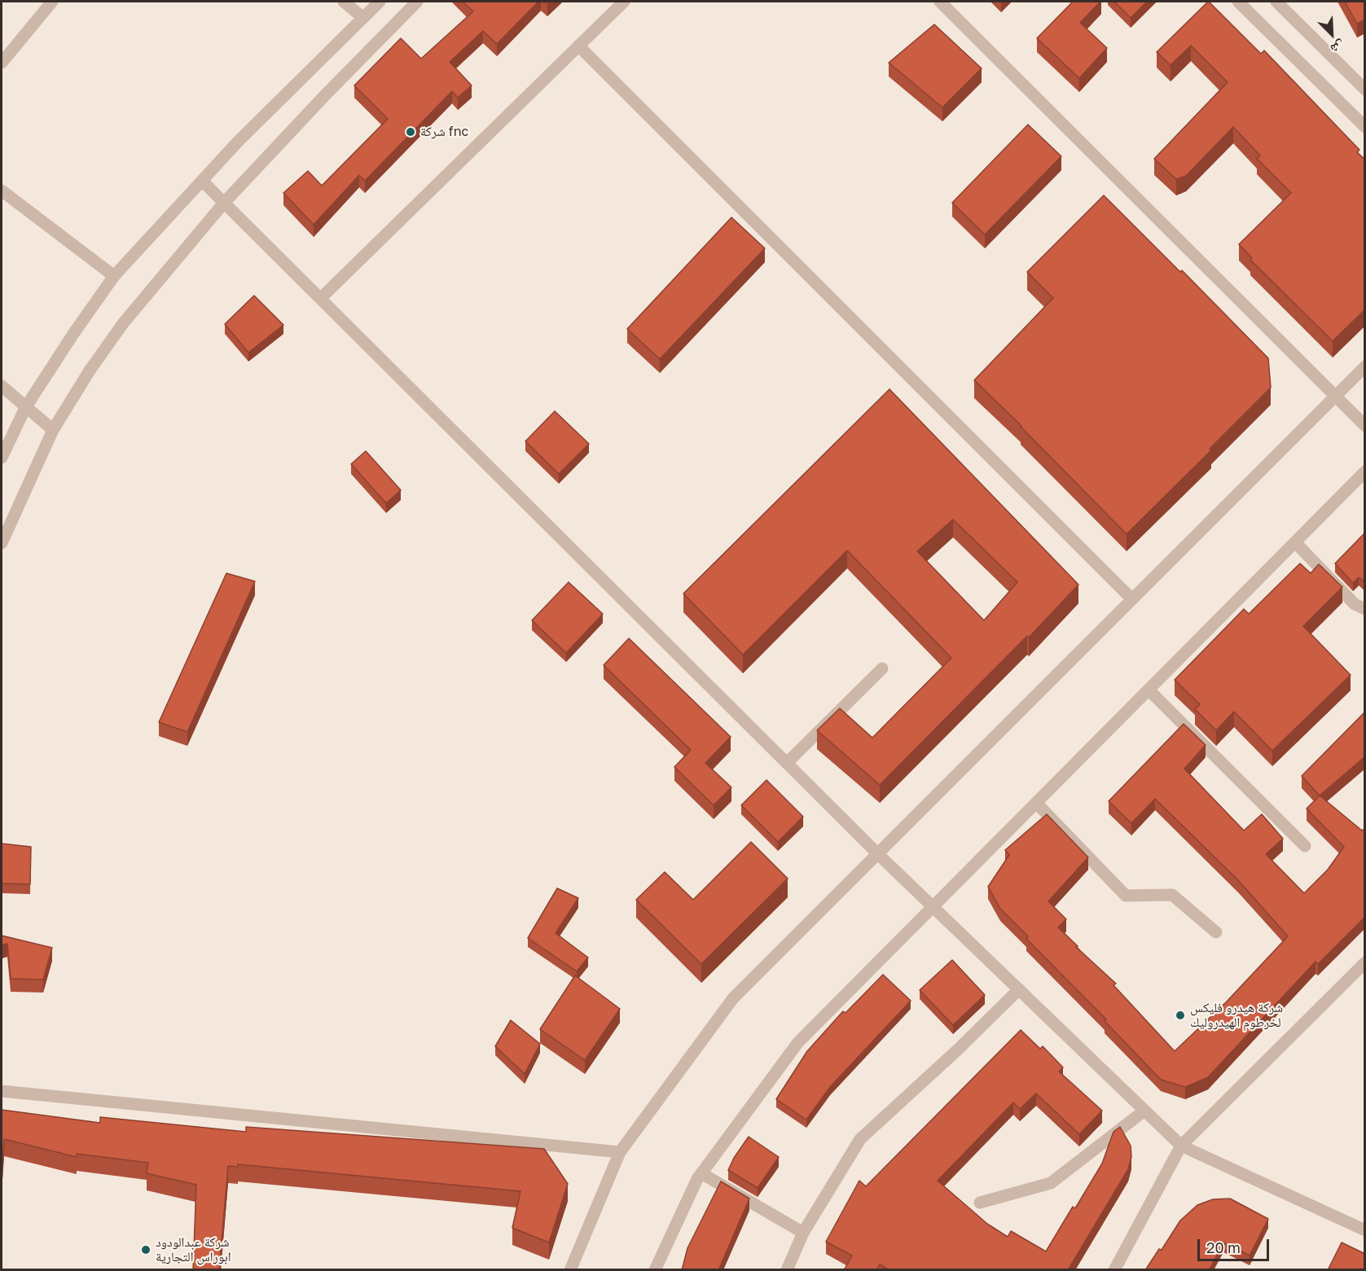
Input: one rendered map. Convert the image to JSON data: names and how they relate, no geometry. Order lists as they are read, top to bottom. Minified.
{"places":["شركة fnc","شركة هيدرو فليكس لخرطوم الهيدروليك","شركة عبدالودود ابوراس التجارية"],"scale_bar":"20 m","north":"bottom right"}
